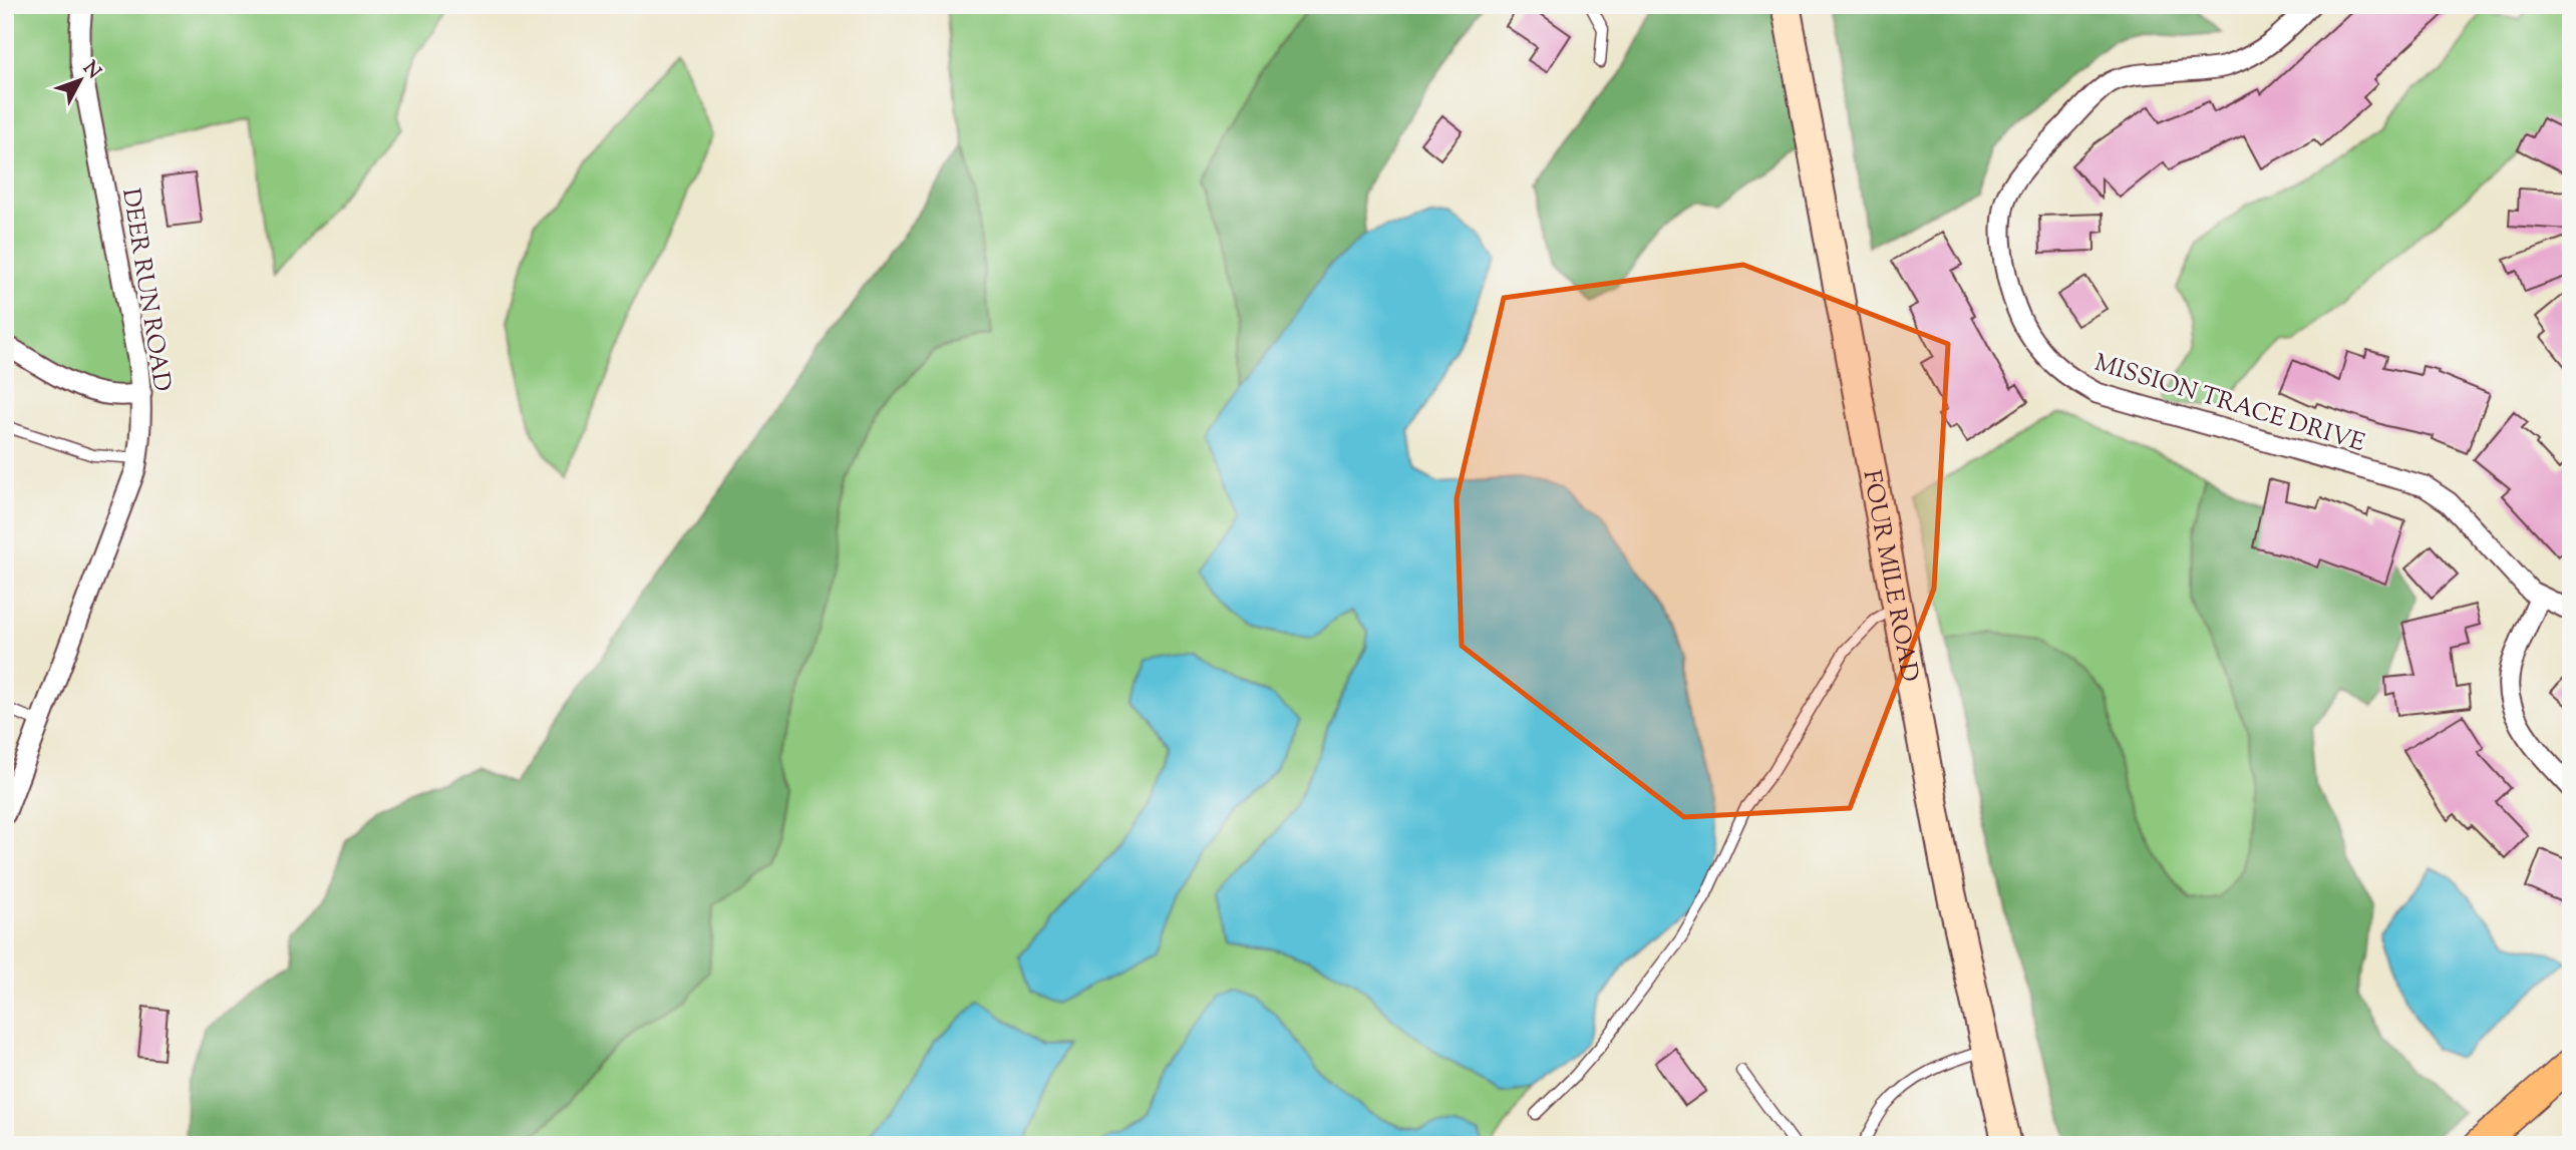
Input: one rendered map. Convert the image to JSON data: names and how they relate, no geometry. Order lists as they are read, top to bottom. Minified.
{"streets":{"main road":["FOUR MILE ROAD"],"street":["DEER RUN ROAD","MISSION TRACE DRIVE"]},"north":"top right"}
